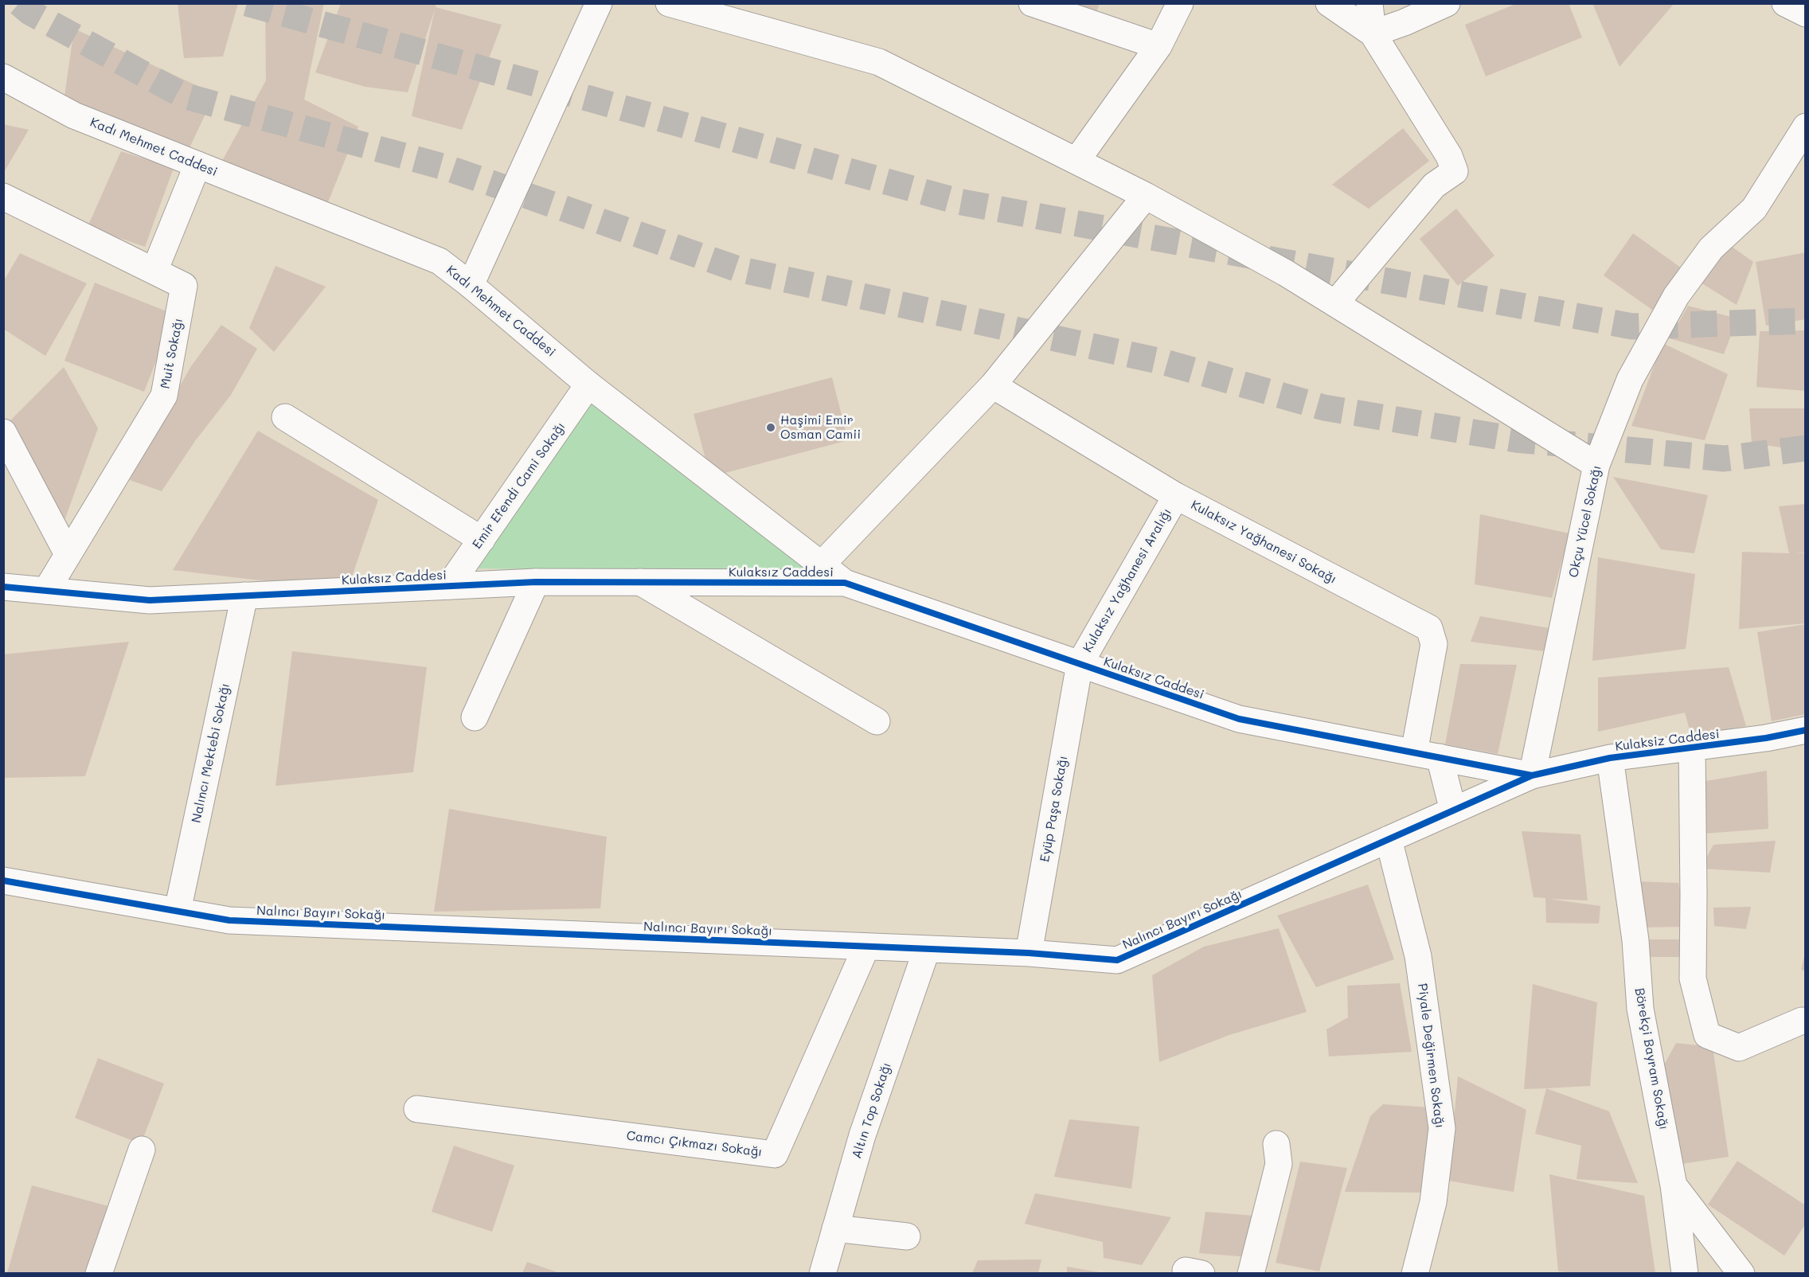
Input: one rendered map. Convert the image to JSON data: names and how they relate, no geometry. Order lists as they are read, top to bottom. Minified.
{"streets":{"street":["Kadı Mehmet Caddesi","Muit Sokağı","Emir Efendi Cami Sokağı","Okçu Yücel Sokağı","Kulaksız Yağhanesi Sokağı","Kulaksız Caddesi","Kulaksız Yağhanesi Aralığı","Kulaksiz Caddesi","Nalıncı Mektebi Sokağı","Eyüp Paşa Sokağı","Nalıncı Bayırı Sokağı","Piyale Değirmen Sokağı","Börekçi Bayram Sokağı","Altın Top Sokağı","Camcı Çıkmazı Sokağı"]},"crossings":[["Kadı Mehmet Caddesi","Emir Efendi Cami Sokağı"],["Kadı Mehmet Caddesi","Kulaksız Caddesi"],["Muit Sokağı","Kulaksız Caddesi"],["Emir Efendi Cami Sokağı","Kulaksız Caddesi"],["Okçu Yücel Sokağı","Kulaksız Caddesi"],["Okçu Yücel Sokağı","Kulaksiz Caddesi"],["Okçu Yücel Sokağı","Nalıncı Bayırı Sokağı"],["Kulaksız Yağhanesi Sokağı","Kulaksız Caddesi"],["Kulaksız Yağhanesi Sokağı","Kulaksız Yağhanesi Aralığı"],["Kulaksız Caddesi","Kulaksız Yağhanesi Aralığı"],["Kulaksız Caddesi","Kulaksiz Caddesi"],["Kulaksız Caddesi","Nalıncı Mektebi Sokağı"],["Kulaksız Caddesi","Eyüp Paşa Sokağı"],["Kulaksız Caddesi","Nalıncı Bayırı Sokağı"],["Kulaksız Yağhanesi Aralığı","Eyüp Paşa Sokağı"],["Kulaksiz Caddesi","Nalıncı Bayırı Sokağı"],["Kulaksiz Caddesi","Börekçi Bayram Sokağı"],["Nalıncı Mektebi Sokağı","Nalıncı Bayırı Sokağı"],["Eyüp Paşa Sokağı","Nalıncı Bayırı Sokağı"],["Nalıncı Bayırı Sokağı","Piyale Değirmen Sokağı"],["Nalıncı Bayırı Sokağı","Altın Top Sokağı"],["Nalıncı Bayırı Sokağı","Camcı Çıkmazı Sokağı"]],"places":["Haşimi Emir Osman Camii"]}
